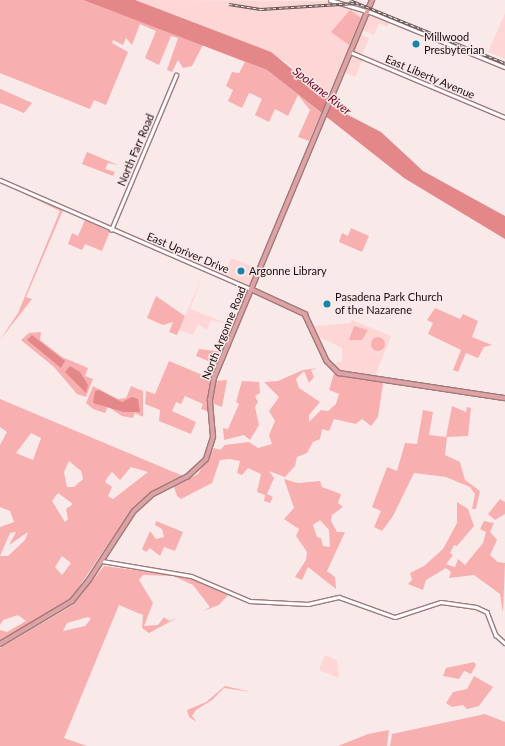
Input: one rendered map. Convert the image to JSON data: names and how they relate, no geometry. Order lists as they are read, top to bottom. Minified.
{"streets":{"main road":["East Upriver Drive","North Argonne Road"],"street":["East Liberty Avenue","North Farr Road"]},"crossings":[["East Liberty Avenue","North Argonne Road"],["North Farr Road","East Upriver Drive"],["East Upriver Drive","North Argonne Road"]],"water":["Spokane River"],"places":["Millwood Presbyterian","Argonne Library","Pasadena Park Church of the Nazarene"]}
